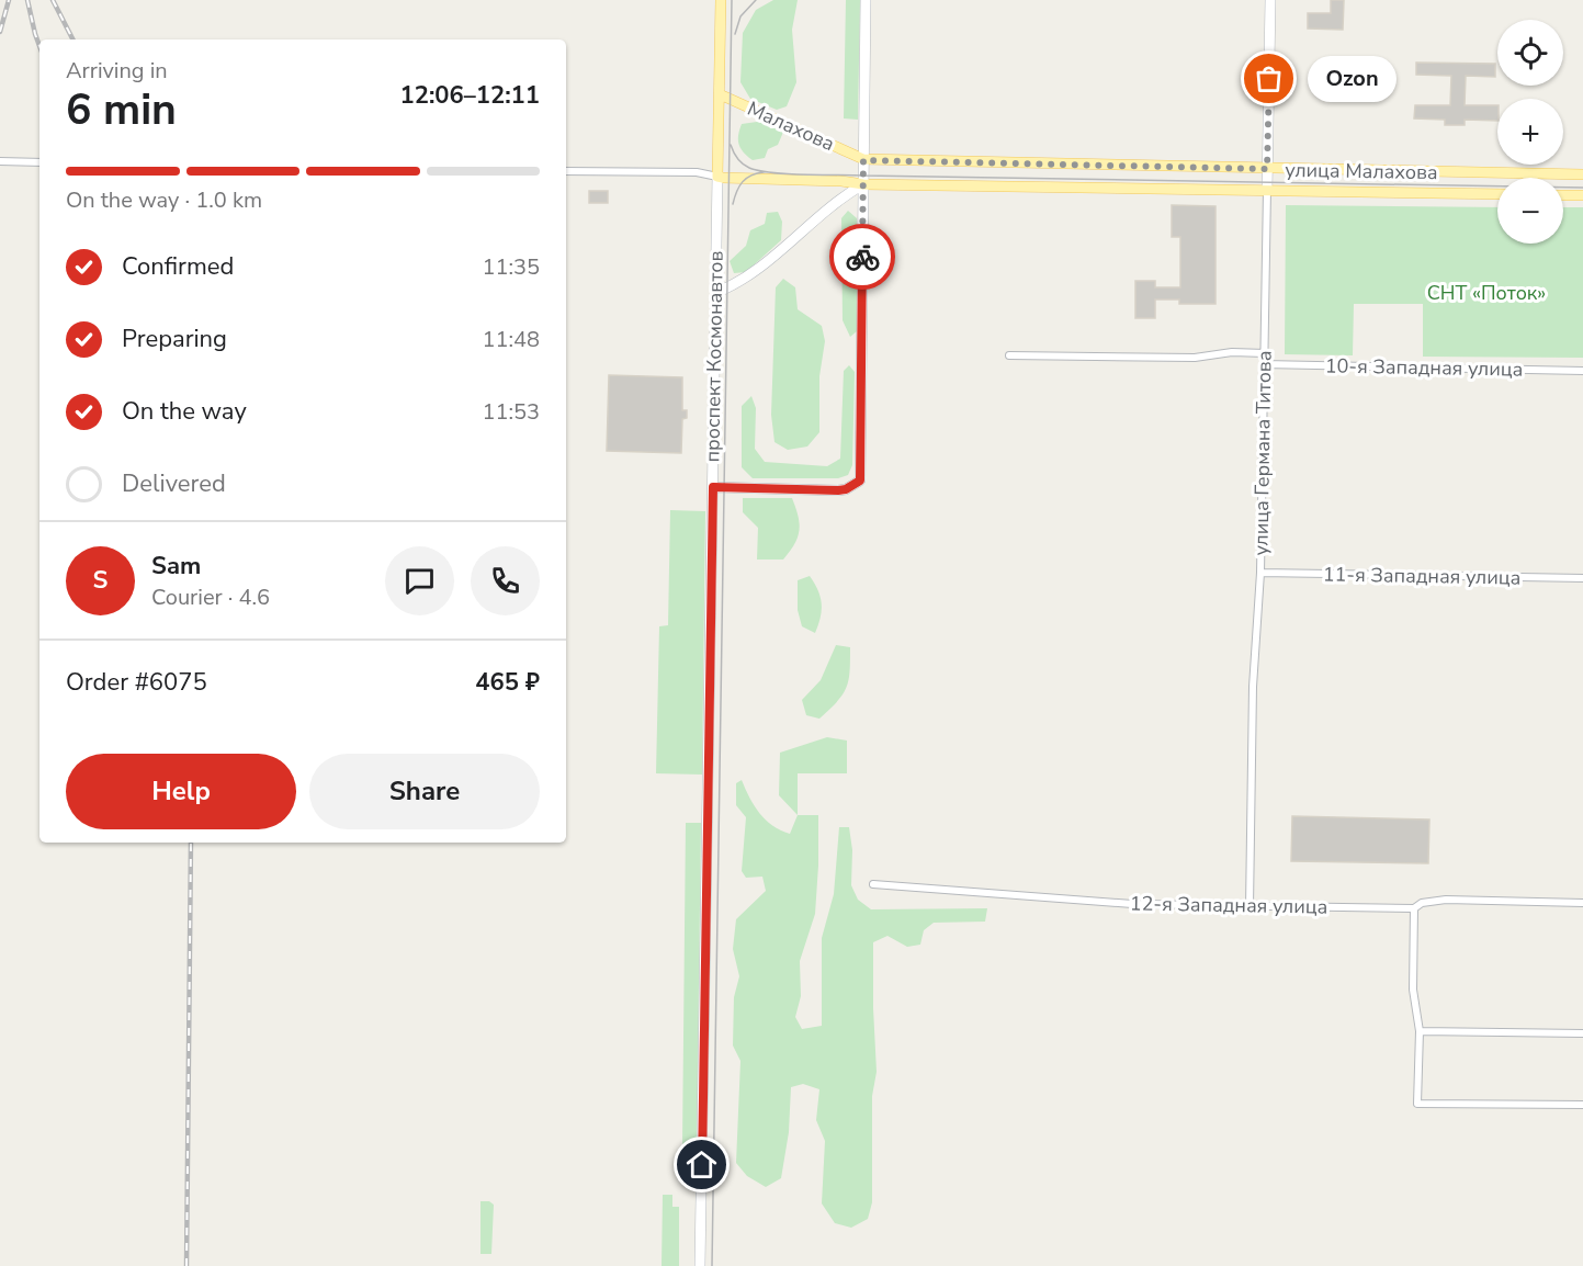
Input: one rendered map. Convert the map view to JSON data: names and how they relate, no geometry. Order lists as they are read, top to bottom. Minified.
{"streets":{"main road":["Малахова","улица Малахова","проспект Космонавтов","улица Германа Титова"],"street":["10-я Западная улица","11-я Западная улица","12-я Западная улица"]},"crossings":[["Малахова","улица Малахова"],["Малахова","проспект Космонавтов"],["улица Малахова","улица Германа Титова"],["10-я Западная улица","улица Германа Титова"],["улица Германа Титова","11-я Западная улица"],["улица Германа Титова","12-я Западная улица"]],"parks":["СНТ «Поток»"],"places":["Ozon"],"page":{"map_buttons":["+","−"],"heading":["6 min","Arriving in","12:06–12:11"],"panel":["Sam","Courier · 4.6","Order #6075","465 ₽"],"bubble":"Ozon","bar":"On the way · 1.0 km","list":[["Confirmed","11:35"],["Preparing","11:48"],["On the way","11:53"],"Delivered"],"round":"S","buttons":["Help","Share"]}}
